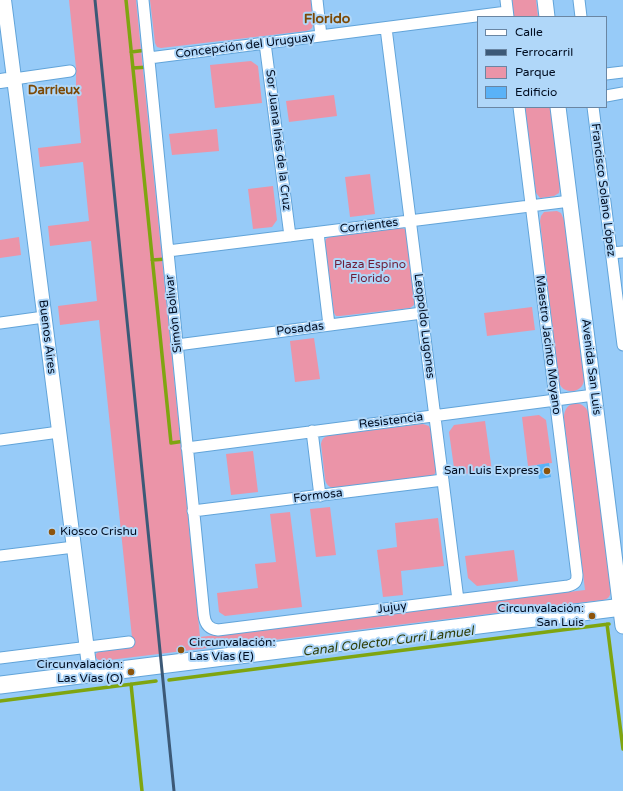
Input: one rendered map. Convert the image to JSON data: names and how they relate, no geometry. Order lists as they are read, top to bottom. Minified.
{"streets":{"main road":["Avenida San Luis"],"street":["Concepción del Uruguay","Sor Juana Inés de la Cruz","Francisco Solano López","Corrientes","Simón Bolivar","Leopoldo Lugones","Posadas","Buenos Aires","Maestro Jacinto Moyano","Resistencia","Formosa","Jujuy"]},"crossings":[["Concepción del Uruguay","Sor Juana Inés de la Cruz"],["Concepción del Uruguay","Simón Bolivar"],["Concepción del Uruguay","Leopoldo Lugones"],["Sor Juana Inés de la Cruz","Corrientes"],["Corrientes","Simón Bolivar"],["Corrientes","Leopoldo Lugones"],["Corrientes","Maestro Jacinto Moyano"],["Corrientes","Avenida San Luis"],["Simón Bolivar","Posadas"],["Simón Bolivar","Resistencia"],["Simón Bolivar","Formosa"],["Simón Bolivar","Jujuy"],["Leopoldo Lugones","Posadas"],["Leopoldo Lugones","Resistencia"],["Leopoldo Lugones","Formosa"],["Leopoldo Lugones","Jujuy"],["Maestro Jacinto Moyano","Resistencia"],["Maestro Jacinto Moyano","Jujuy"],["Avenida San Luis","Resistencia"]],"districts":["Florido","Darrieux"],"water":["Canal Colector Curri Lamuel"],"parks":["Plaza Espino Florido"],"places":["San Luis Express","Kiosco Crishu","Circunvalación: San Luis","Circunvalación: Las Vías (E)","Circunvalación: Las Vías (O)"],"legend":["Calle","Ferrocarril","Parque","Edificio"]}
